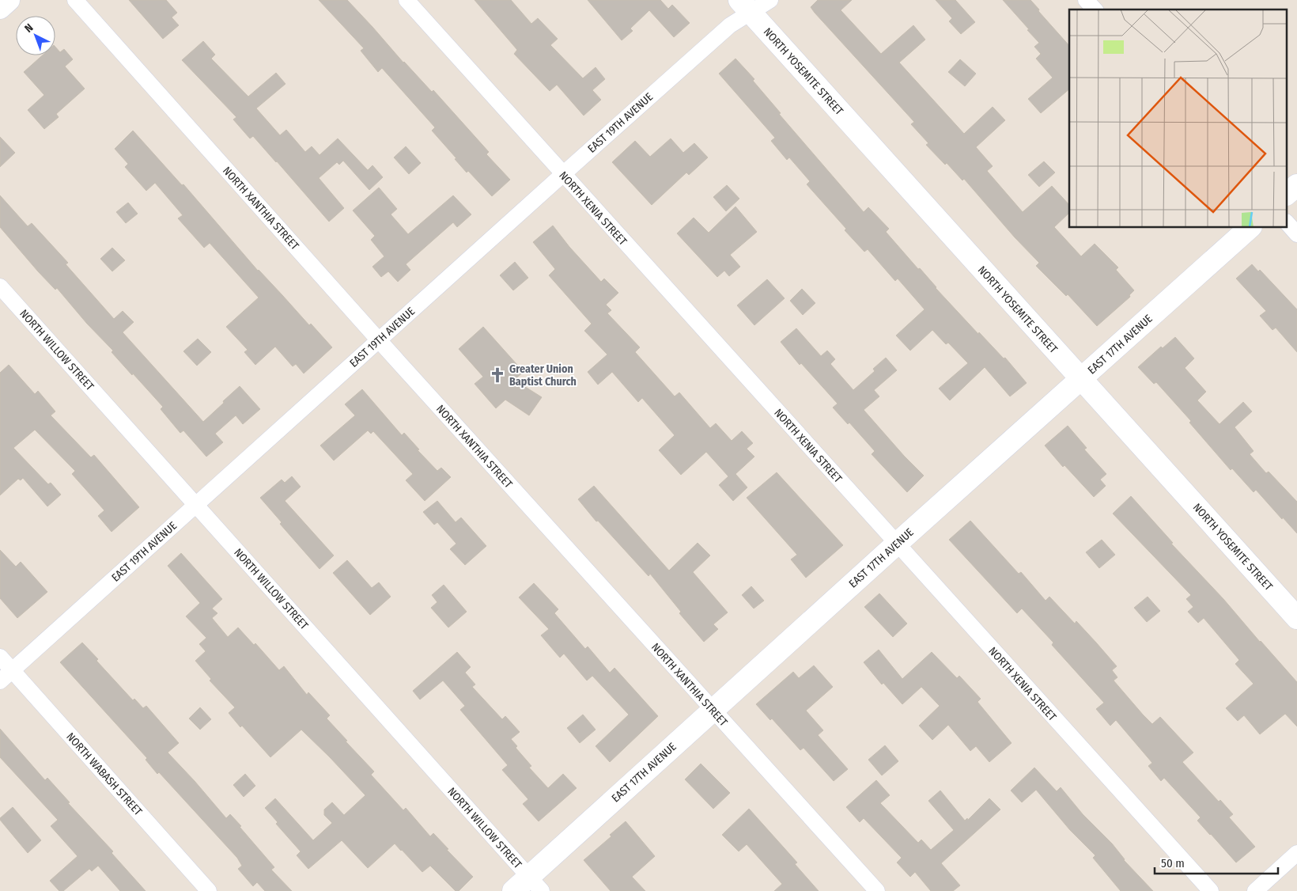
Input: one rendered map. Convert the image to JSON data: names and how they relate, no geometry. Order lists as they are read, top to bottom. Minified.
{"streets":{"street":["NORTH YOSEMITE STREET","EAST 19TH AVENUE","NORTH XANTHIA STREET","NORTH XENIA STREET","EAST 17TH AVENUE","NORTH WILLOW STREET","NORTH WABASH STREET"]},"crossings":[["NORTH YOSEMITE STREET","EAST 19TH AVENUE"],["NORTH YOSEMITE STREET","EAST 17TH AVENUE"],["EAST 19TH AVENUE","NORTH XANTHIA STREET"],["EAST 19TH AVENUE","NORTH XENIA STREET"],["EAST 19TH AVENUE","NORTH WILLOW STREET"],["EAST 19TH AVENUE","NORTH WABASH STREET"],["NORTH XANTHIA STREET","EAST 17TH AVENUE"],["NORTH XENIA STREET","EAST 17TH AVENUE"],["EAST 17TH AVENUE","NORTH WILLOW STREET"]],"places":{"church":["Greater Union Baptist Church"]},"scale_bar":"50 m","north":"top left"}
